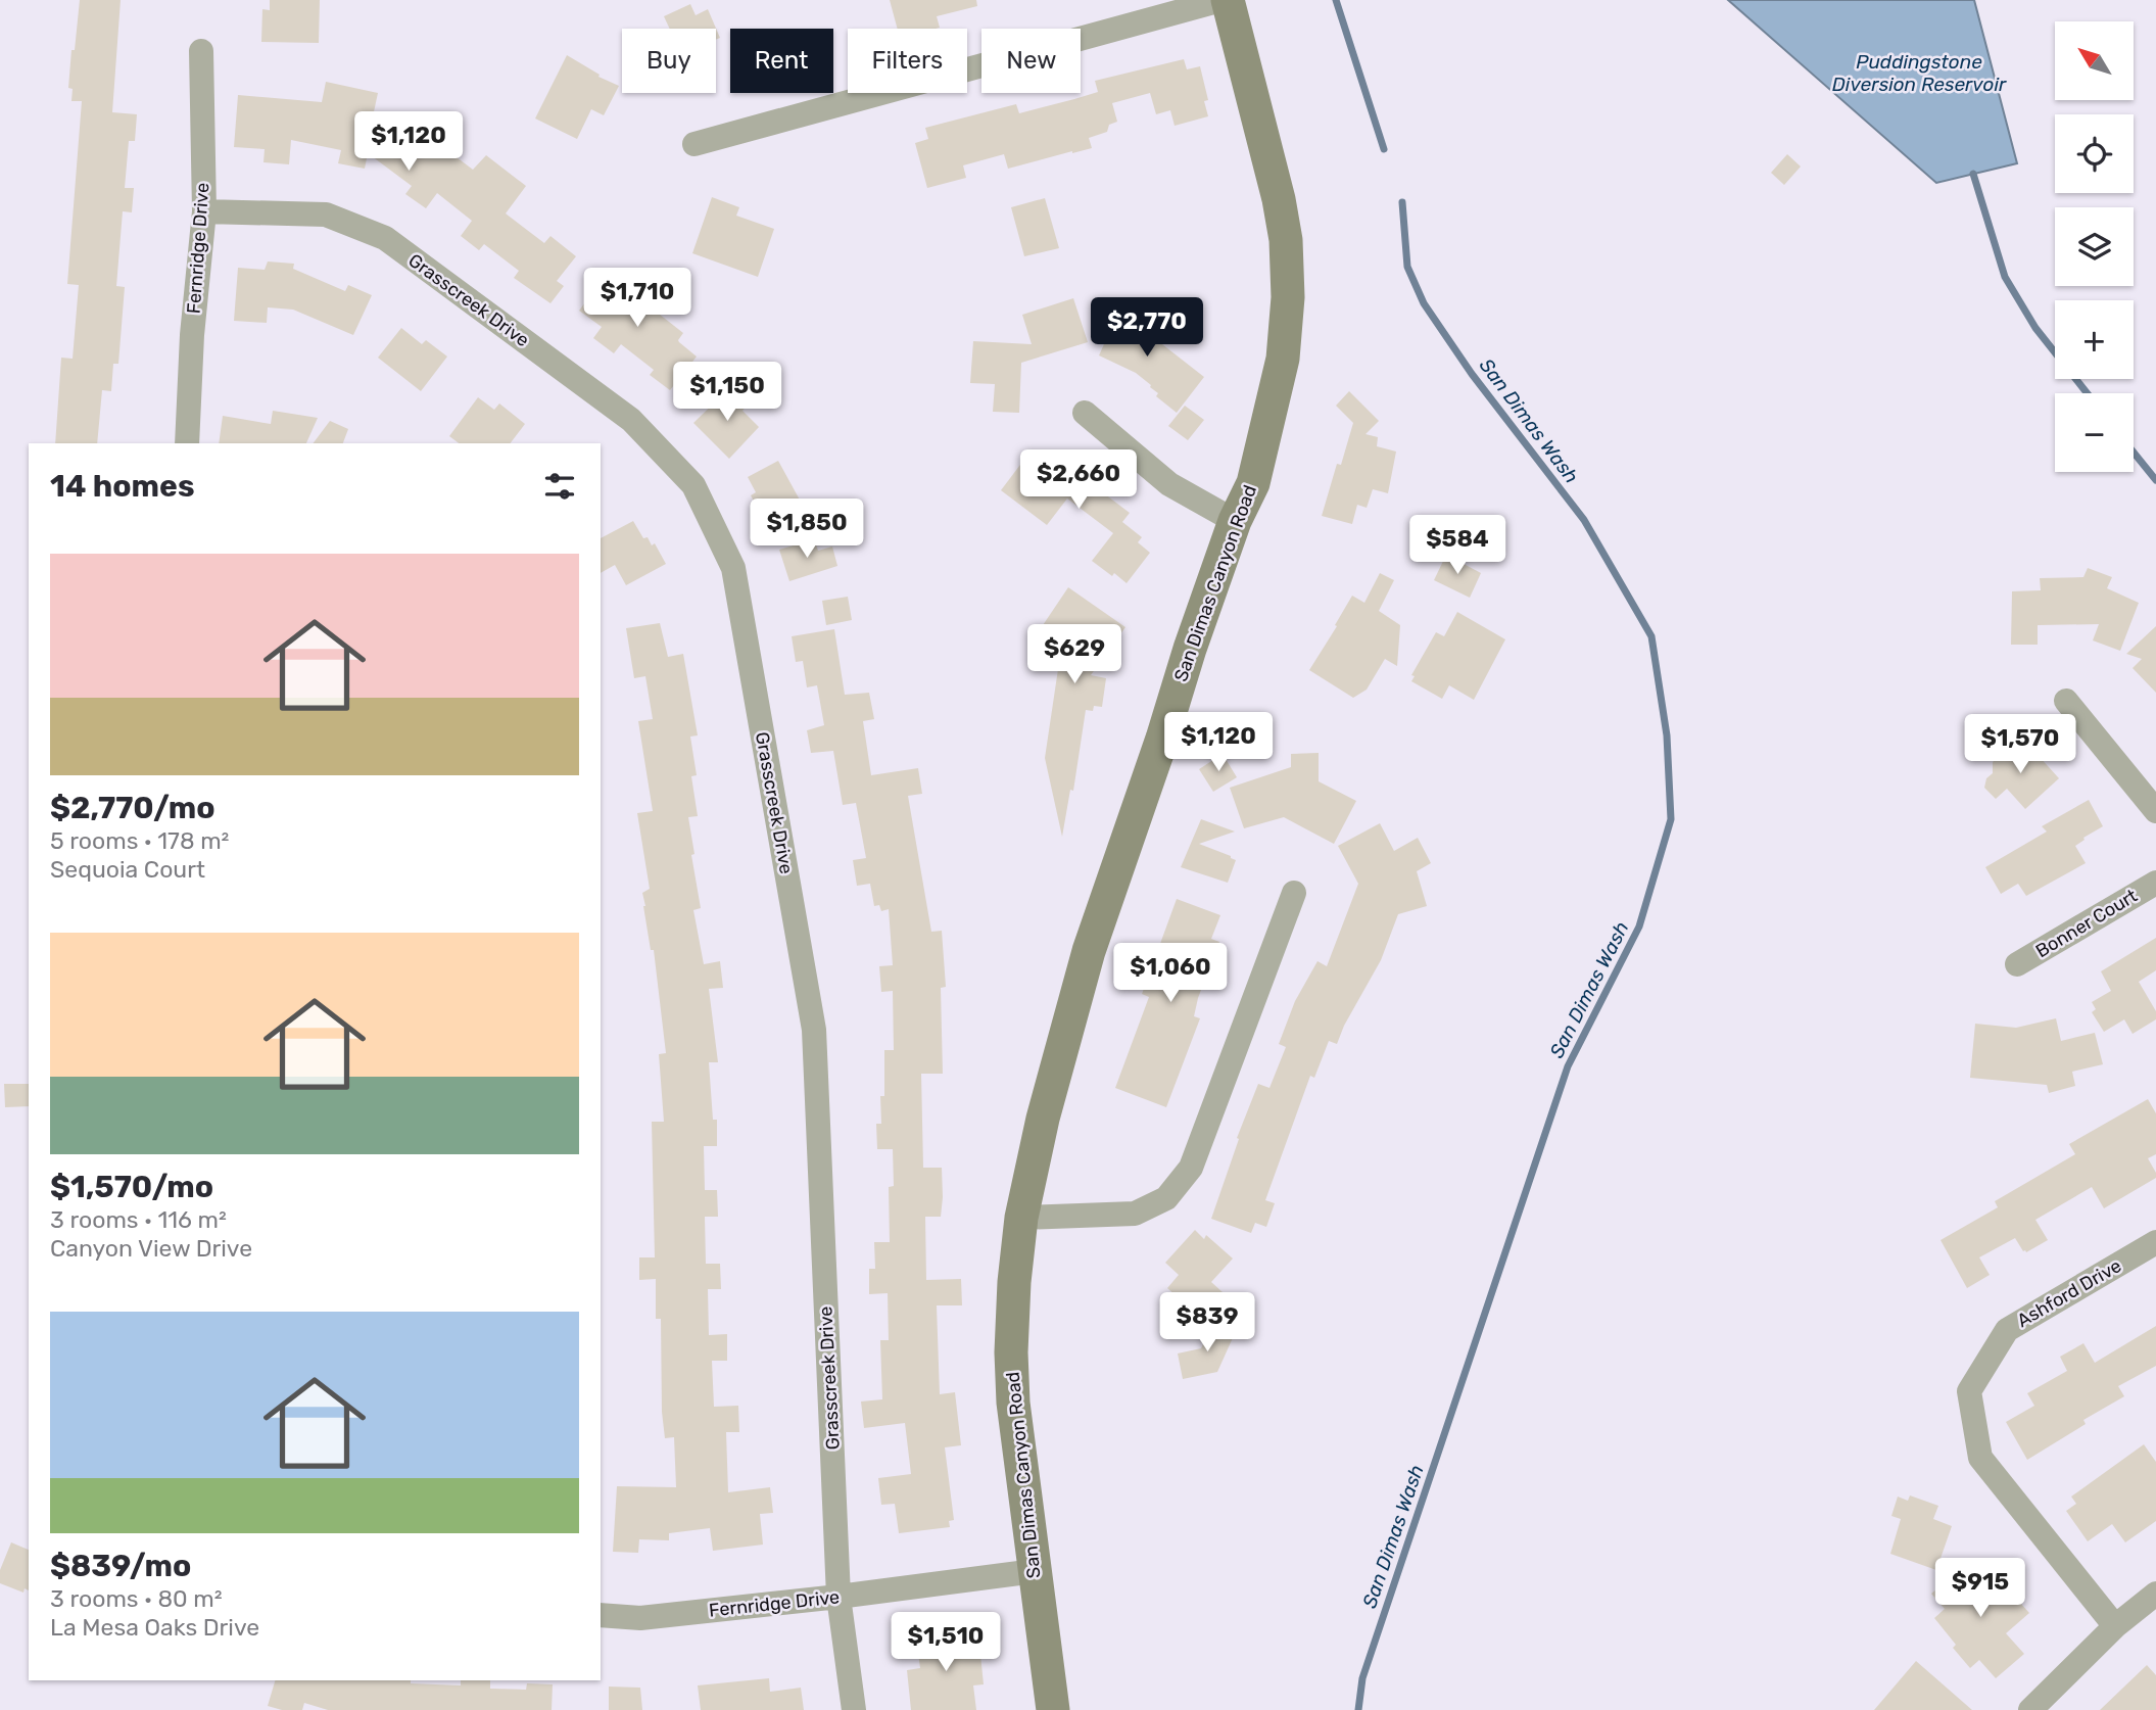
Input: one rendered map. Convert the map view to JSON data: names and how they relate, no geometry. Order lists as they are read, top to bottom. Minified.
{"streets":{"street":["Fernridge Drive","Grasscreek Drive","San Dimas Canyon Road","Bonner Court","Ashford Drive"]},"crossings":[["Fernridge Drive","Grasscreek Drive"],["Fernridge Drive","San Dimas Canyon Road"]],"water":["Puddingstone Diversion Reservoir","San Dimas Wash"],"north":"top left","page":{"map_buttons":["+","−"],"chip":["Buy","Rent","Filters","New"],"price":["$1,120","$1,710","$2,770","$1,150","$2,660","$1,850","$584","$629","$1,120","$1,570","$1,060","$839","$915","$1,510"],"heading":"14 homes","list":[{"name":"$2,770/mo","note":"5 rooms · 178 m² · Sequoia Court"},{"name":"$1,570/mo","note":"3 rooms · 116 m² · Canyon View Drive"},{"name":"$839/mo","note":"3 rooms · 80 m² · La Mesa Oaks Drive"}]}}
